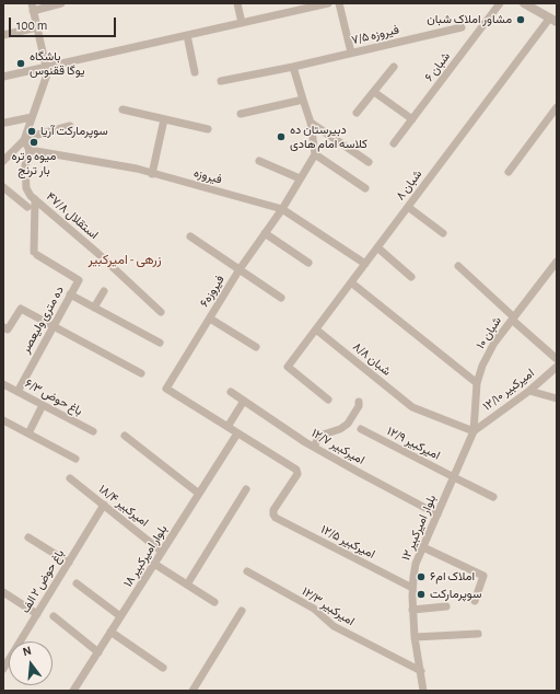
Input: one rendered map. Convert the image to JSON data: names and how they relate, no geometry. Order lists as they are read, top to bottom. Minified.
{"streets":{"street":["۷/۵ فیروزه","۶ شبان","فیروزه","۸ شبان","۴۷/۸ استقلال","فیروزه۶","ده متری ولیعصر","۱۰ شبان","۸/۸ شبان","۱۲/۱۰ امیرکبیر","۶/۳ باغ حوض","۱۲/۹ امیرکبیر","۱۲/۷ امیرکبیر","۱۸/۴ امیرکبیر","۱۲ بلوار امیرکبیر","۱۲/۵ امیرکبیر","۱۸ بلوار امیرکبیر","باغ حوض ۲ الف","۱۲/۳ امیرکبیر"]},"crossings":[["فیروزه","۸ شبان"],["فیروزه","۴۷/۸ استقلال"],["فیروزه","فیروزه۶"],["۸ شبان","۸/۸ شبان"],["۴۷/۸ استقلال","ده متری ولیعصر"],["ده متری ولیعصر","۶/۳ باغ حوض"],["۱۰ شبان","۸/۸ شبان"],["۱۰ شبان","۱۲/۱۰ امیرکبیر"],["۱۰ شبان","۱۲ بلوار امیرکبیر"],["۸/۸ شبان","۱۲/۱۰ امیرکبیر"],["۸/۸ شبان","۱۲ بلوار امیرکبیر"],["۱۲/۱۰ امیرکبیر","۱۲ بلوار امیرکبیر"],["۱۲/۹ امیرکبیر","۱۲ بلوار امیرکبیر"],["۱۲/۷ امیرکبیر","۱۲ بلوار امیرکبیر"],["۱۸/۴ امیرکبیر","۱۸ بلوار امیرکبیر"],["۱۸/۴ امیرکبیر","باغ حوض ۲ الف"],["۱۲ بلوار امیرکبیر","۱۲/۵ امیرکبیر"],["۱۲ بلوار امیرکبیر","۱۲/۳ امیرکبیر"],["۱۲/۵ امیرکبیر","۱۸ بلوار امیرکبیر"]],"districts":["زرهی - امیرکبیر"],"places":["مشاور املاک شبان","باشگاه یوگا ققنوس","سوپرمارکت آریا","دبیرستان ده کلاسه امام هادی","میوه و تره بار ترنج","املاک ام۶","سوپرمارکت"],"scale_bar":"100 m","north":"top"}
